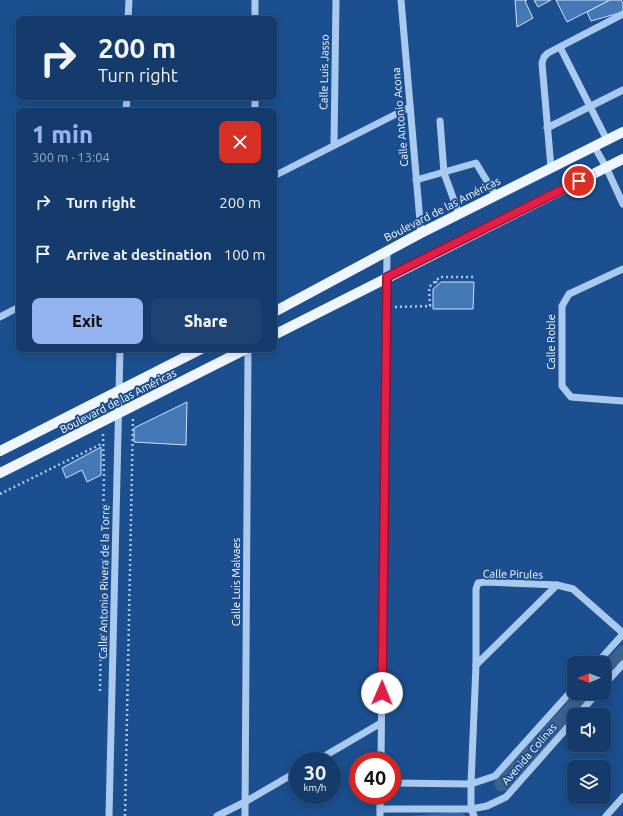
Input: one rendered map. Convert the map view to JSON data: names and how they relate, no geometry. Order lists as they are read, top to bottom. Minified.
{"streets":{"main road":["Boulevard de las Américas"],"street":["Calle Luis Jasso","Calle Antonio Acona","Calle Roble","Calle Pirules","Calle Antonio Rivera de la Torre","Calle Luis Malvaes","Avenida Colinas"]},"crossings":[["Calle Antonio Acona","Boulevard de las Américas"],["Boulevard de las Américas","Calle Antonio Rivera de la Torre"],["Calle Pirules","Avenida Colinas"]],"north":"left","page":{"turn":["200 m","Turn right"],"heading":["1 min","300 m · 13:04"],"list":[{"name":"Turn right","value":"200 m"},{"name":"Arrive at destination","value":"100 m"}],"buttons":["Exit","Share"],"speed":"30 km/h","limit":"40"}}
